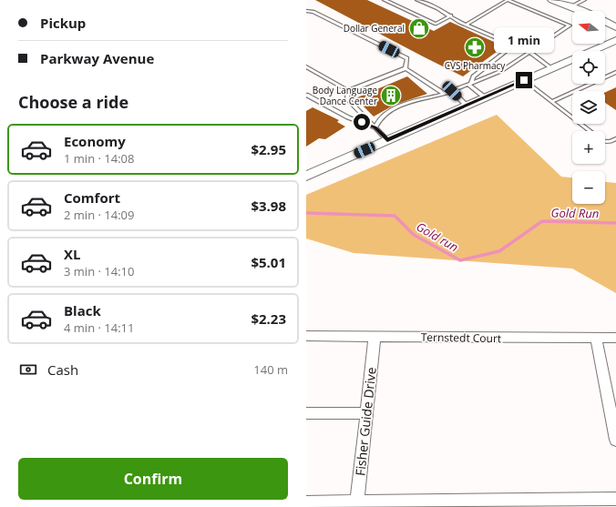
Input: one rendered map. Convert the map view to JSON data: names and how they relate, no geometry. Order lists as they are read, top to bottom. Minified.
{"streets":{"street":["Ternstedt Court","Fisher Guide Drive"]},"crossings":[["Ternstedt Court","Fisher Guide Drive"]],"water":["Gold Run","Gold run"],"places":{"shop":["Dollar General"],"pharmacy":["CVS Pharmacy"],"building":["Body Language Dance Center"]},"north":"left","page":{"banner":["Pickup","Parkway Avenue"],"map_buttons":["+","−"],"bubble":"1 min","heading":"Choose a ride","list":[{"name":"Economy","note":"1 min · 14:08","value":"$2.95"},{"name":"Comfort","note":"2 min · 14:09","value":"$3.98"},{"name":"XL","note":"3 min · 14:10","value":"$5.01"},{"name":"Black","note":"4 min · 14:11","value":"$2.23"}],"pay":["Cash","140 m"],"buttons":"Confirm"}}
